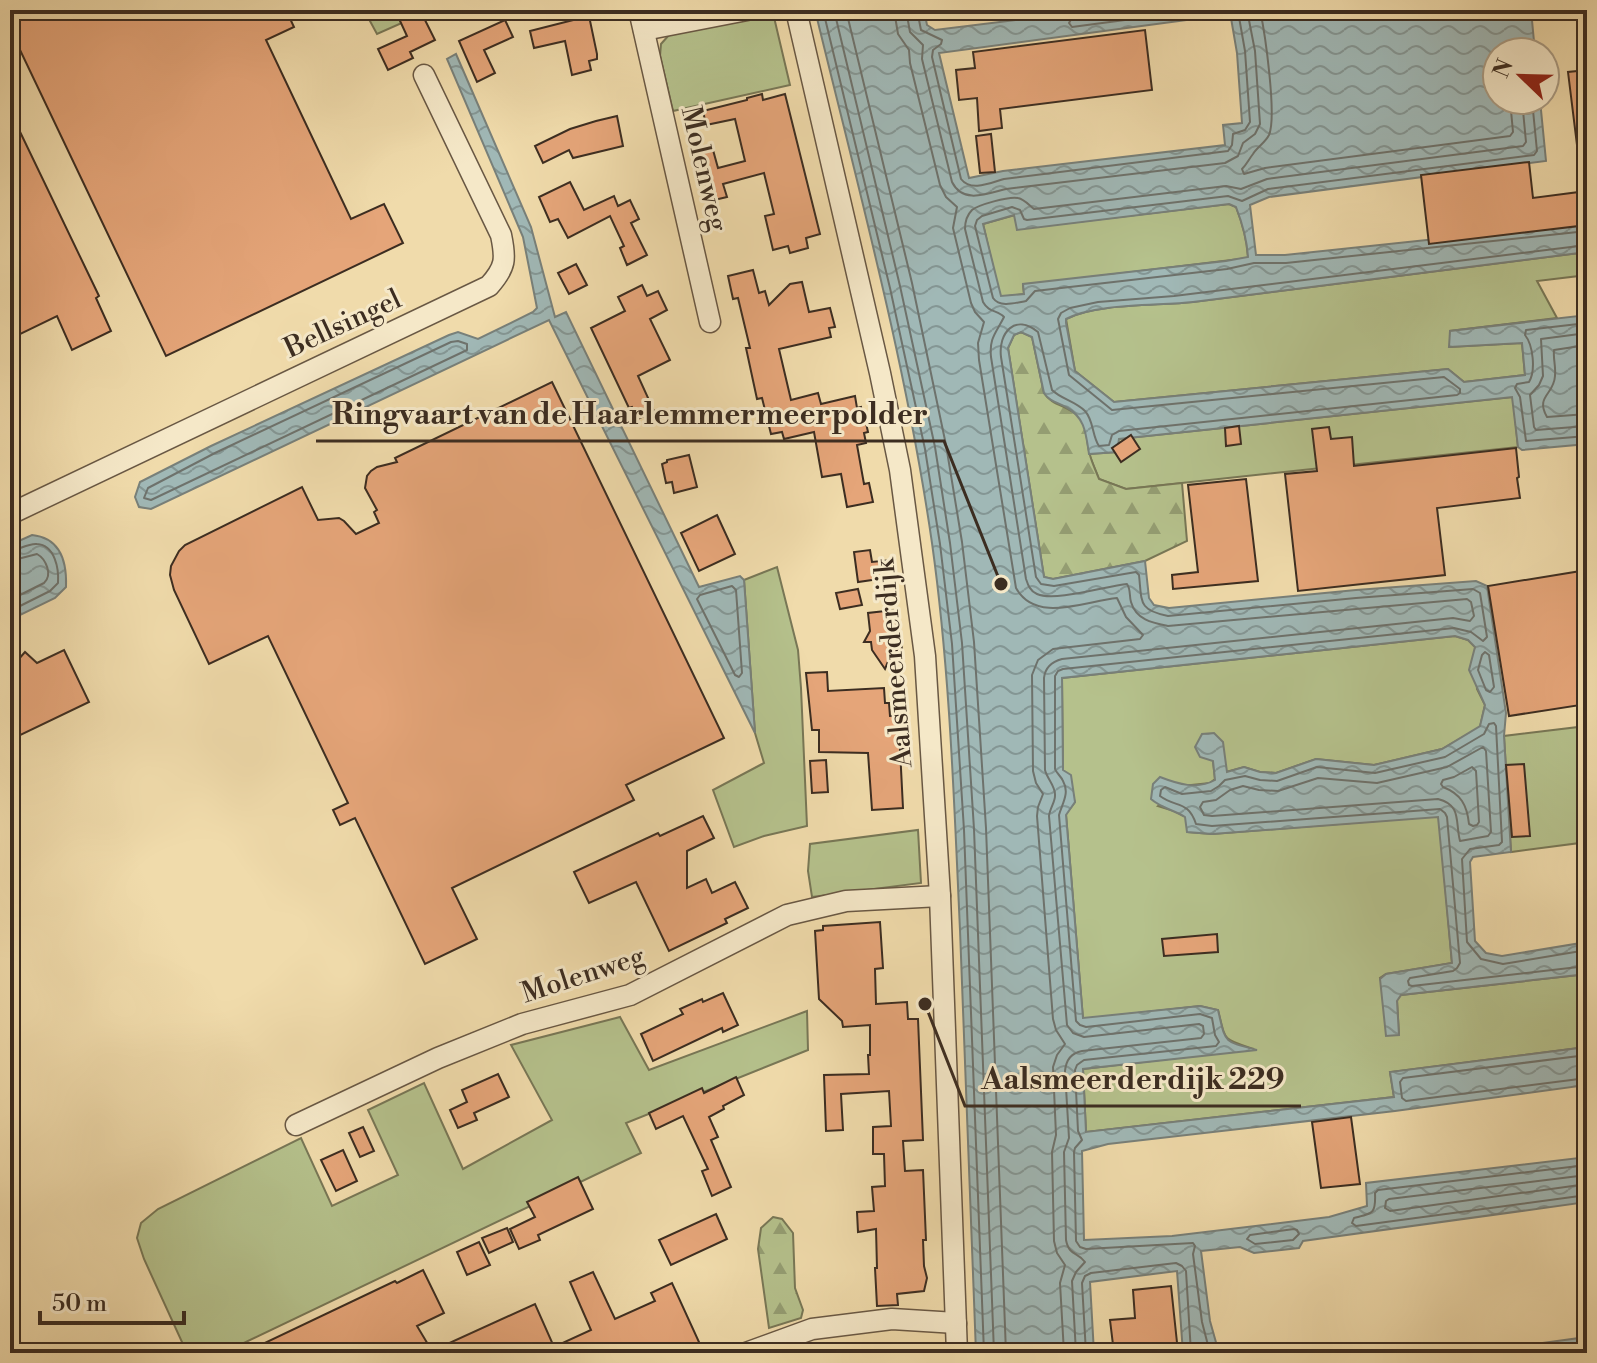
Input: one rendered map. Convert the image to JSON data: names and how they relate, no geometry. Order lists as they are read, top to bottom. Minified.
{"streets":{"street":["Molenweg","Bellsingel","Aalsmeerderdijk"]},"crossings":[["Molenweg","Aalsmeerderdijk"]],"places":["Ringvaart van de Haarlemmermeerpolder","Aalsmeerderdijk 229"],"scale_bar":"50 m","north":"top left"}
